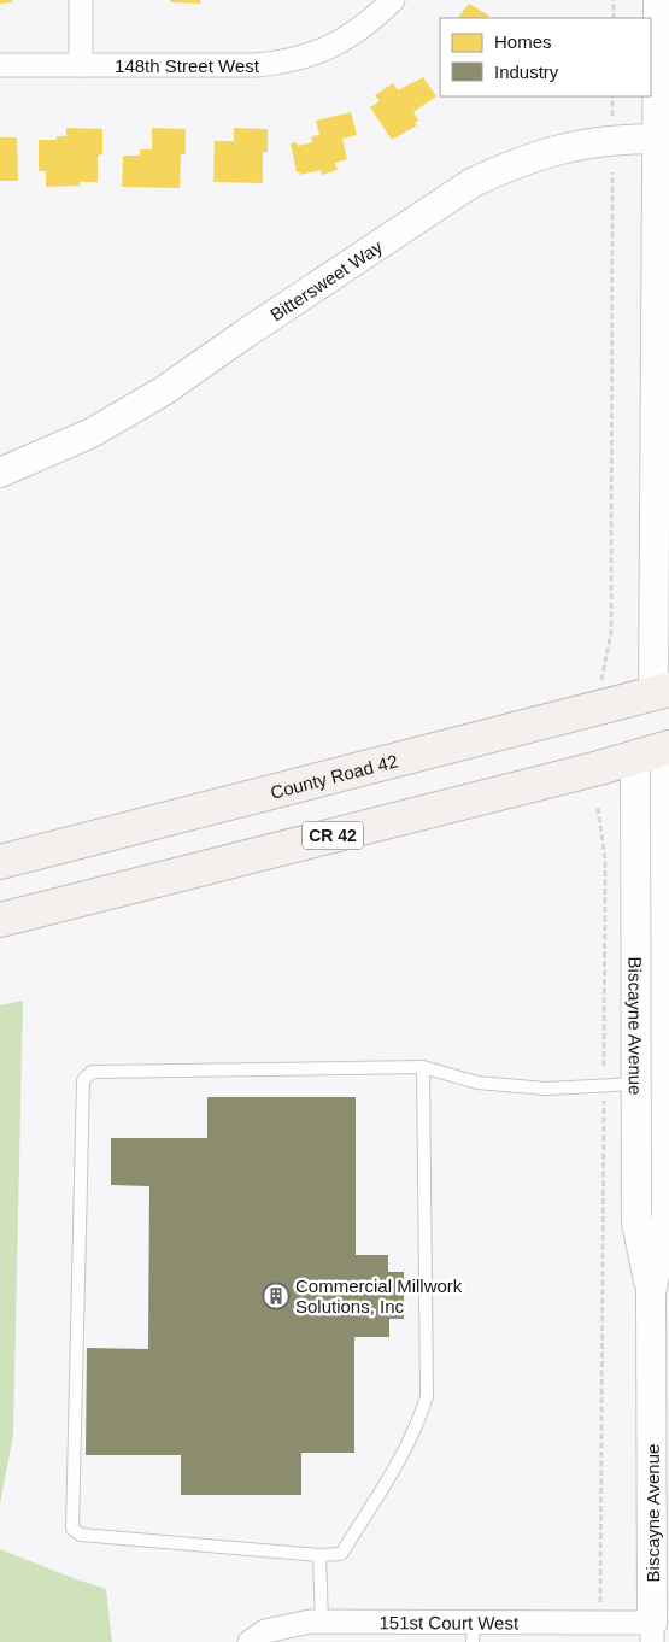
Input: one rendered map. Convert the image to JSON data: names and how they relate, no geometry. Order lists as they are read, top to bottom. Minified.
{"streets":{"highway":["County Road 42","CR 42"],"street":["148th Street West","Bittersweet Way","Biscayne Avenue","151st Court West"]},"crossings":[["CR 42","Biscayne Avenue"],["Biscayne Avenue","151st Court West"]],"places":{"building":["Commercial Millwork Solutions, Inc"]},"legend":["Homes","Industry"]}
